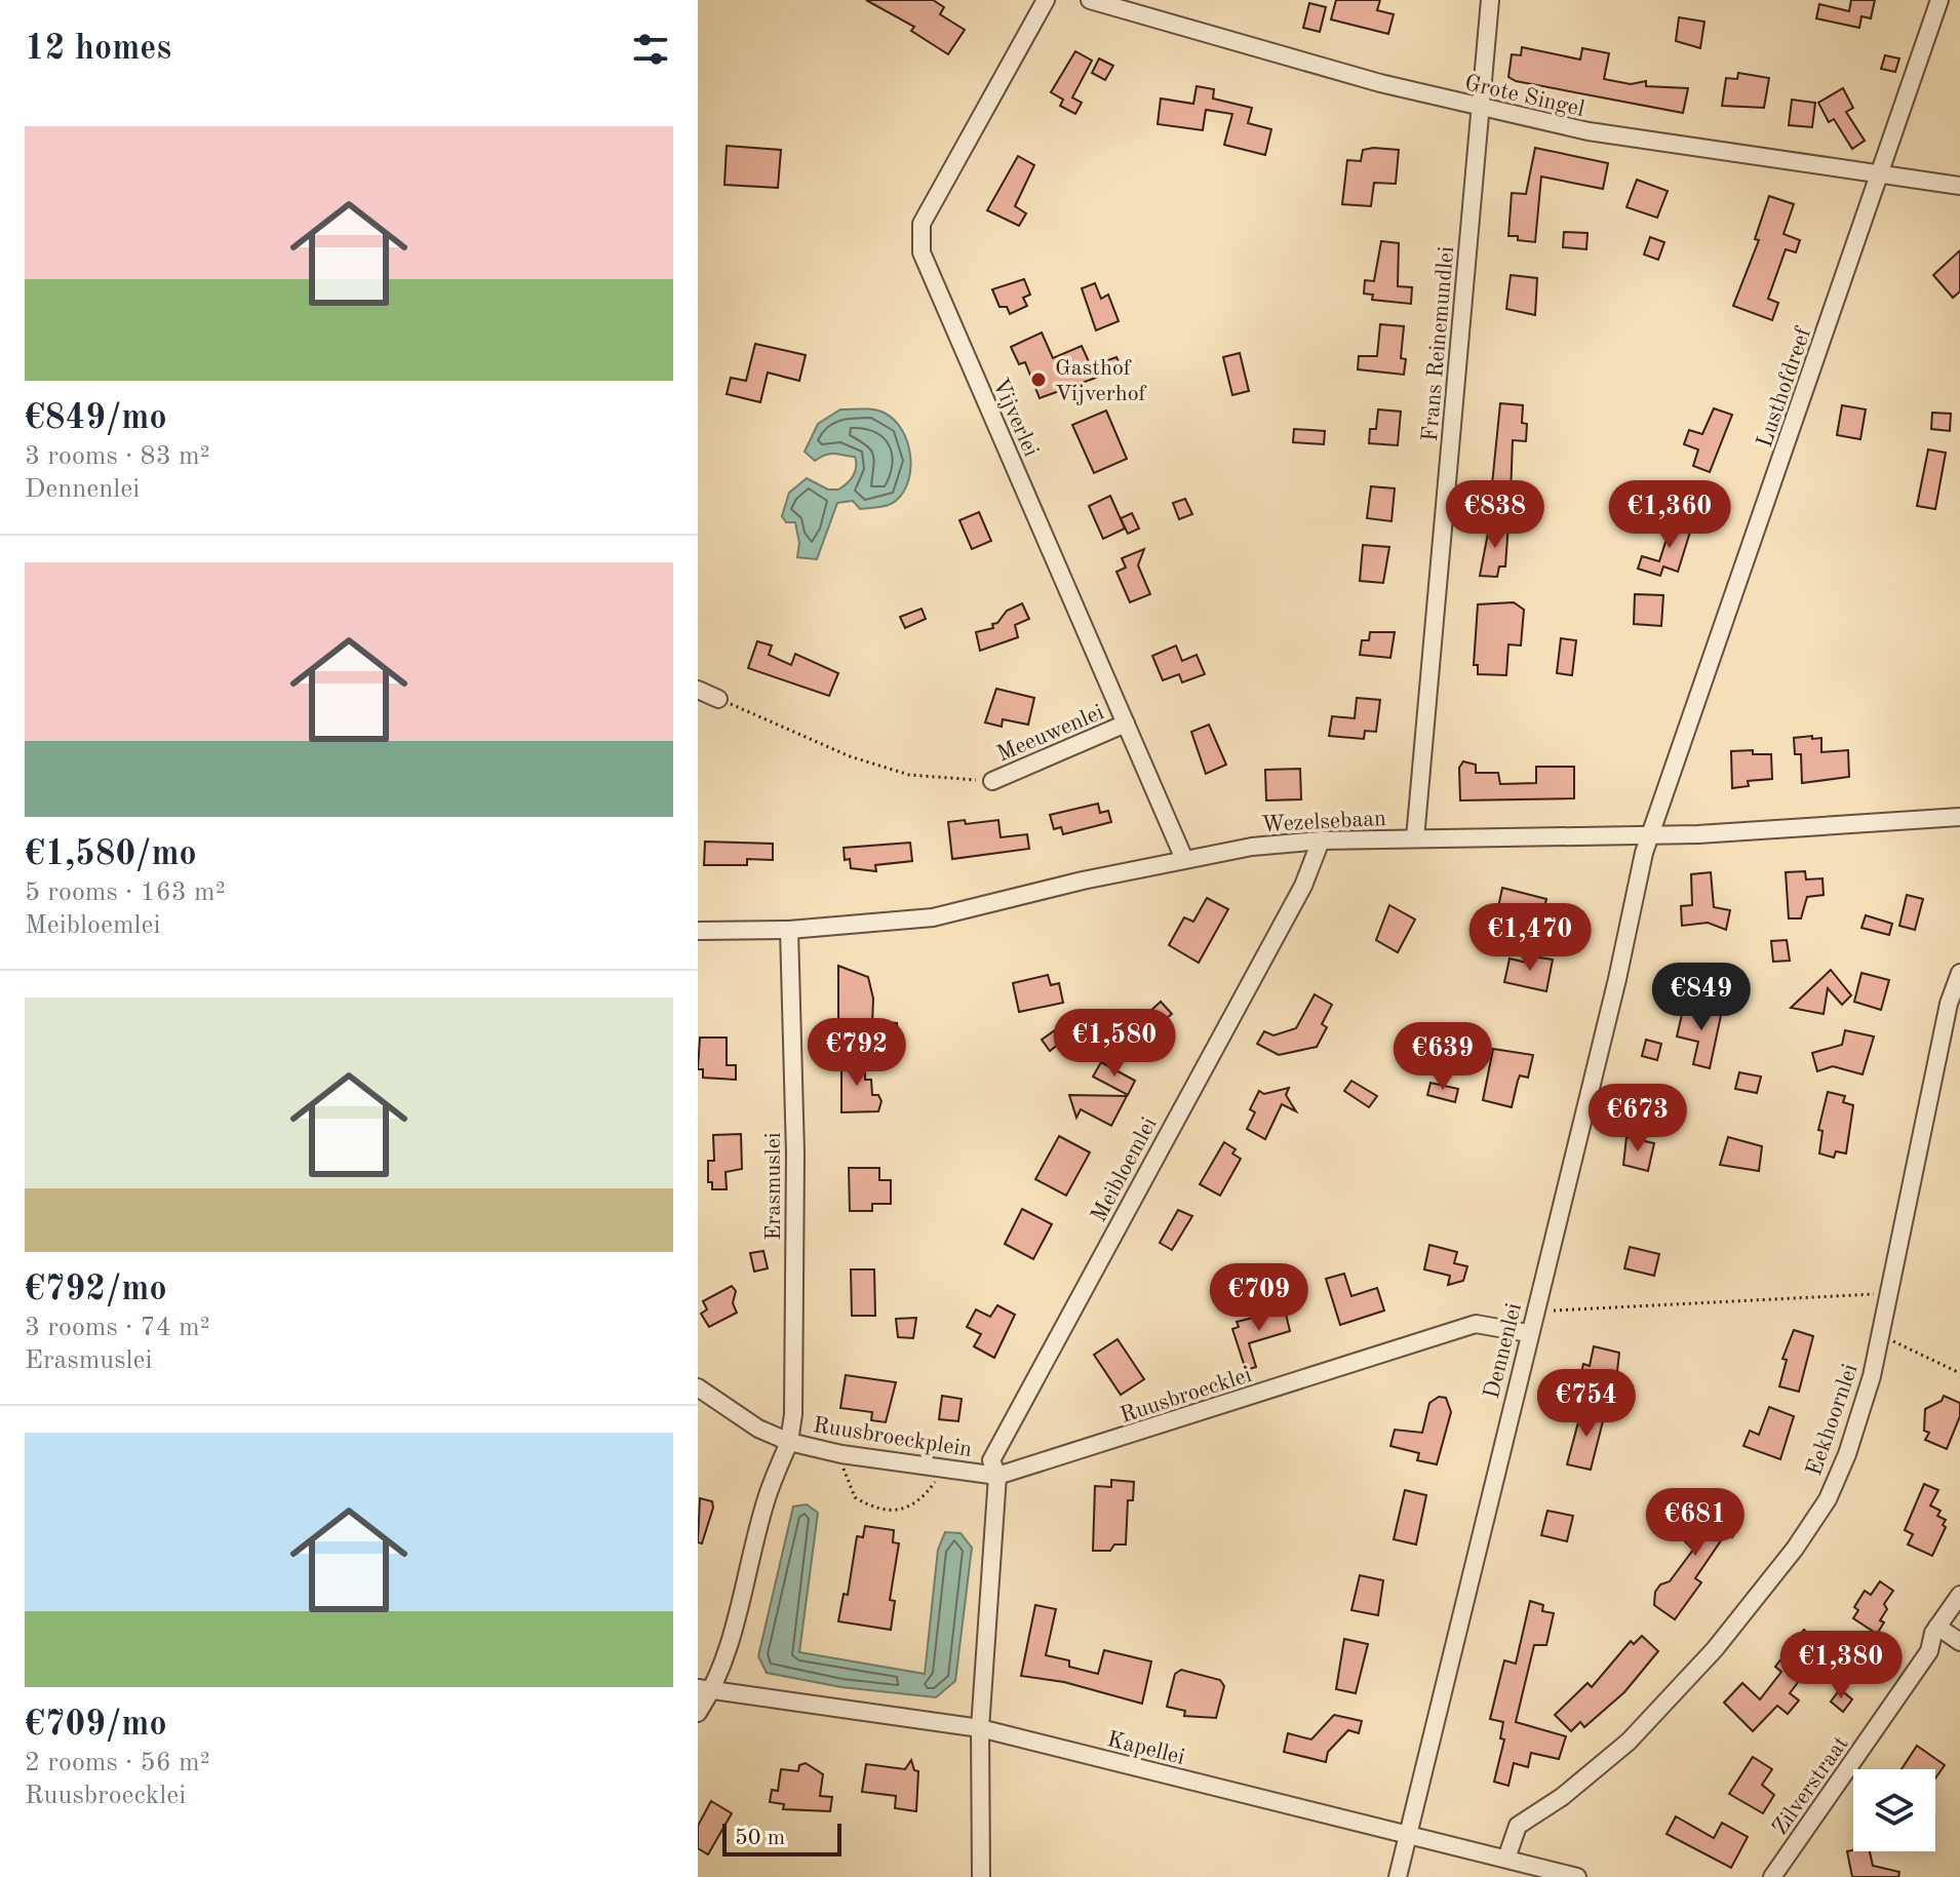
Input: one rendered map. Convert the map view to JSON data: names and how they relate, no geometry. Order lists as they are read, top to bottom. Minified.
{"streets":{"street":["Grote Singel","Frans Reinemundlei","Lusthofdreef","Vijverlei","Meeuwenlei","Wezelsebaan","Meibloemlei","Erasmuslei","Dennenlei","Ruusbroecklei","Eekhoornlei","Ruusbroeckplein","Kapellei","Zilverstraat"]},"crossings":[["Grote Singel","Frans Reinemundlei"],["Grote Singel","Lusthofdreef"],["Frans Reinemundlei","Wezelsebaan"],["Lusthofdreef","Wezelsebaan"],["Lusthofdreef","Dennenlei"],["Vijverlei","Meeuwenlei"],["Vijverlei","Wezelsebaan"],["Wezelsebaan","Meibloemlei"],["Wezelsebaan","Erasmuslei"],["Wezelsebaan","Dennenlei"],["Meibloemlei","Ruusbroecklei"],["Meibloemlei","Ruusbroeckplein"],["Erasmuslei","Ruusbroeckplein"],["Dennenlei","Ruusbroecklei"],["Dennenlei","Kapellei"],["Ruusbroecklei","Ruusbroeckplein"],["Eekhoornlei","Kapellei"],["Ruusbroeckplein","Kapellei"]],"places":["Gasthof Vijverhof"],"scale_bar":"50 m","page":{"heading":"12 homes","list":[{"name":"€849/mo","note":"3 rooms · 83 m² · Dennenlei"},{"name":"€1,580/mo","note":"5 rooms · 163 m² · Meibloemlei"},{"name":"€792/mo","note":"3 rooms · 74 m² · Erasmuslei"},{"name":"€709/mo","note":"2 rooms · 56 m² · Ruusbroecklei"}],"price":["€838","€1,360","€1,470","€849","€1,580","€792","€639","€673","€709","€754","€681","€1,380"],"scale":"50 m"}}
